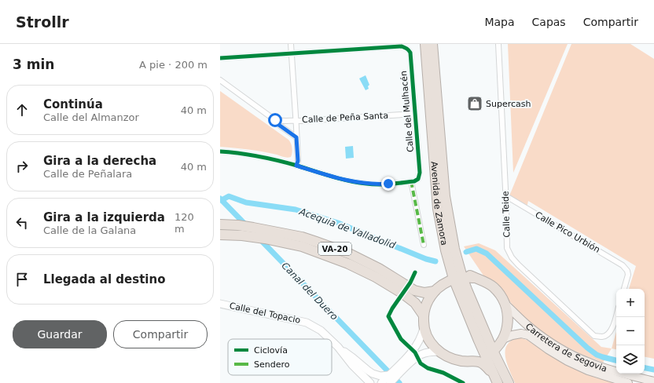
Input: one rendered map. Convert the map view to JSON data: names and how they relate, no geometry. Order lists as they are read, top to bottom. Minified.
{"streets":{"highway":["Avenida de Zamora","VA-20"],"main road":["Carretera de Segovia"],"street":["Calle del Mulhacén","Calle de Peña Santa","Calle Teide","Calle Pico Urbión","Calle del Topacio"]},"crossings":[["Calle del Mulhacén","Calle de Peña Santa"],["Avenida de Zamora","VA-20"],["Calle Teide","Calle Pico Urbión"]],"water":["Acequia de Valladolid","Canal del Duero"],"places":{"shop":["Supercash"]},"legend":["Ciclovía","Sendero"],"page":{"header":"Strollr","nav":["Mapa","Capas","Compartir"],"heading":["3 min","A pie · 200 m"],"list":[["Continúa","Calle del Almanzor","40 m"],["Gira a la derecha","Calle de Peñalara","40 m"],["Gira a la izquierda","Calle de la Galana","120 m"],"Llegada al destino"],"map_buttons":["+","−"],"buttons":["Guardar","Compartir"]}}
